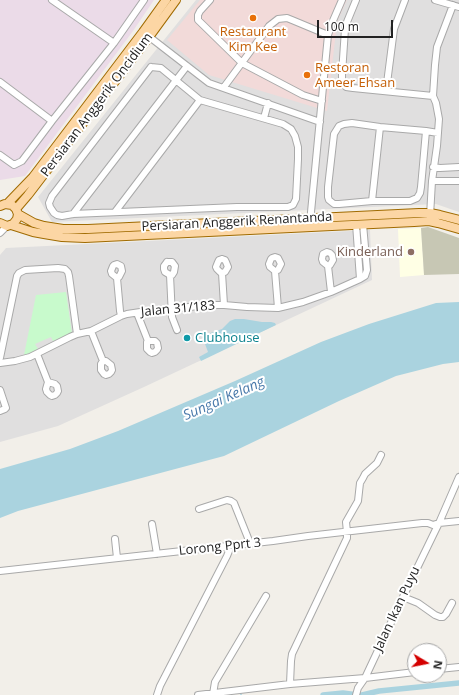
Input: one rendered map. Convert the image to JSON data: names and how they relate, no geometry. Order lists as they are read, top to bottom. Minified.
{"streets":{"main road":["Persiaran Anggerik Oncidium","Persiaran Anggerik Renantanda"],"street":["Jalan 31/183","Lorong Pprt 3","Jalan Ikan Puyu"]},"crossings":[["Persiaran Anggerik Oncidium","Persiaran Anggerik Renantanda"],["Lorong Pprt 3","Jalan Ikan Puyu"]],"water":["Sungai Kelang"],"places":["Restaurant Kim Kee","Restoran Ameer Ehsan","Kinderland","Clubhouse"],"scale_bar":"100 m","north":"right"}
